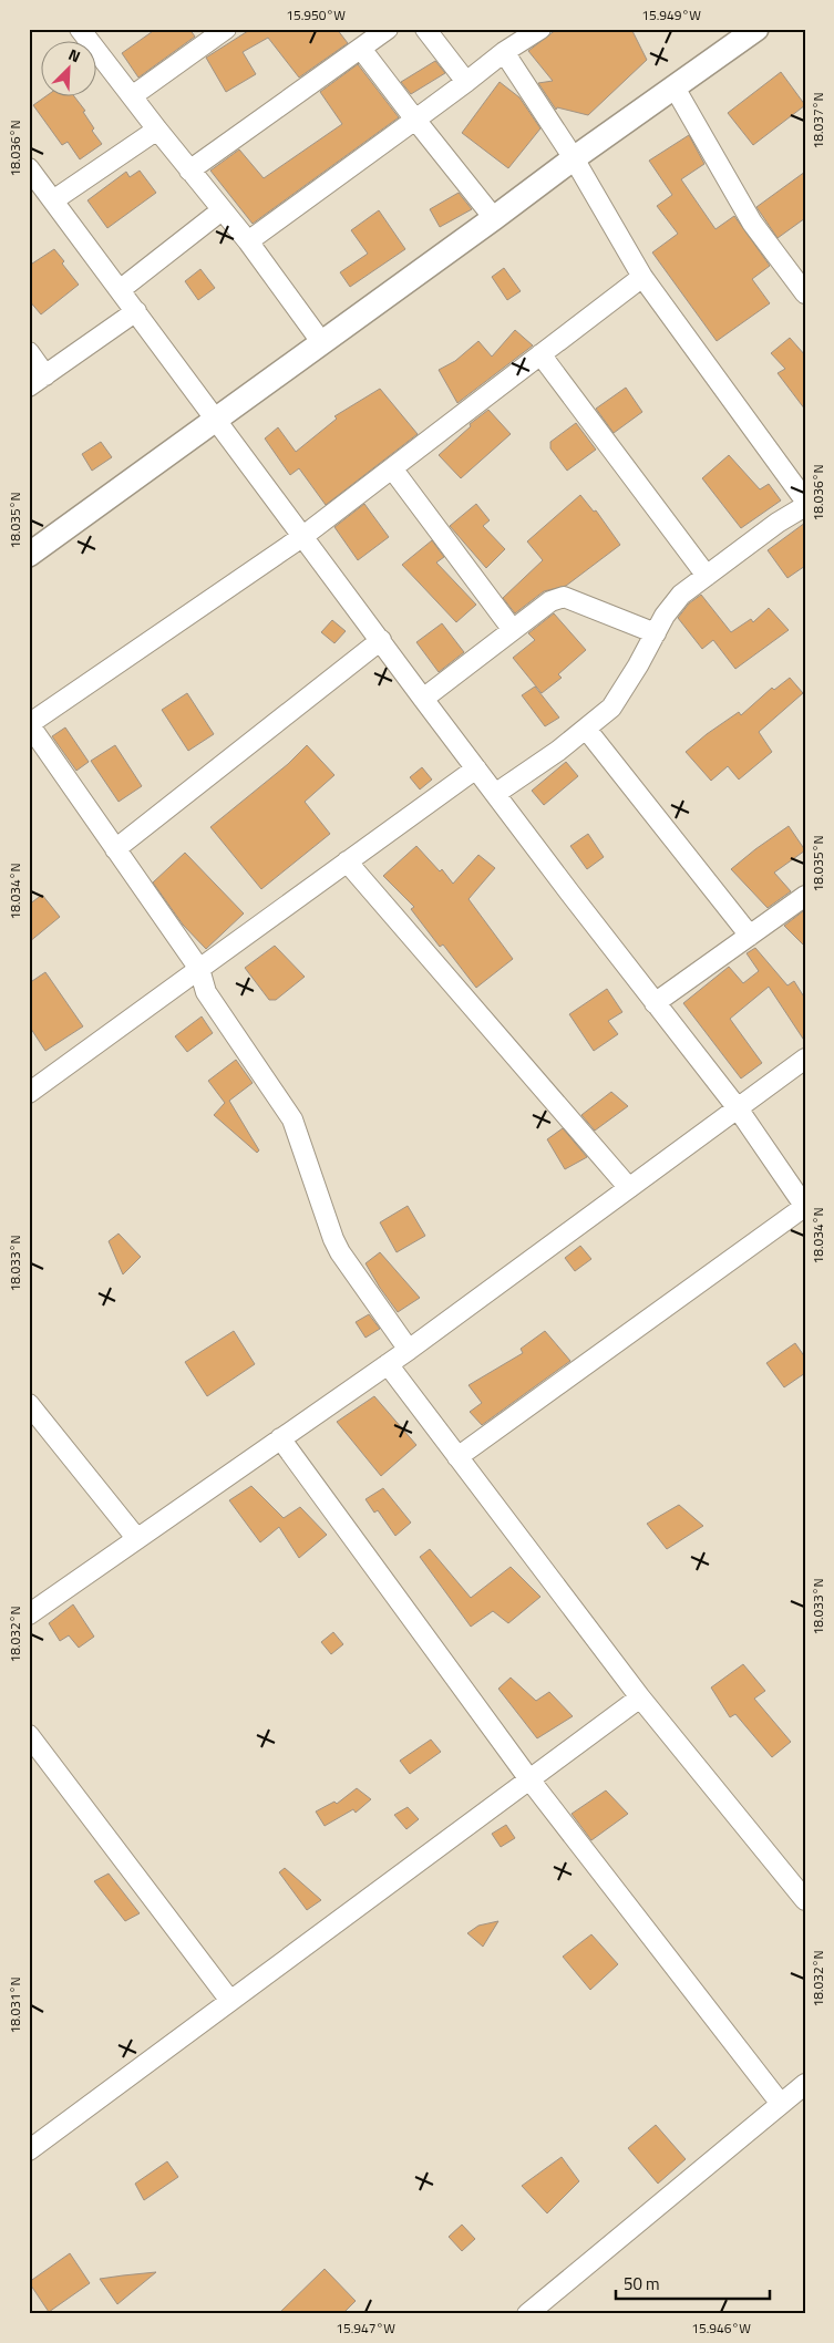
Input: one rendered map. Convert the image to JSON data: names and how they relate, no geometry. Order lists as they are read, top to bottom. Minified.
{"scale_bar":"50 m","north":"top right","coordinates":["15.950°W","15.949°W","18.037°N","18.036°N","18.035°N","18.034°N","18.033°N","18.032°N","18.031°N","15.947°W","15.946°W"]}
